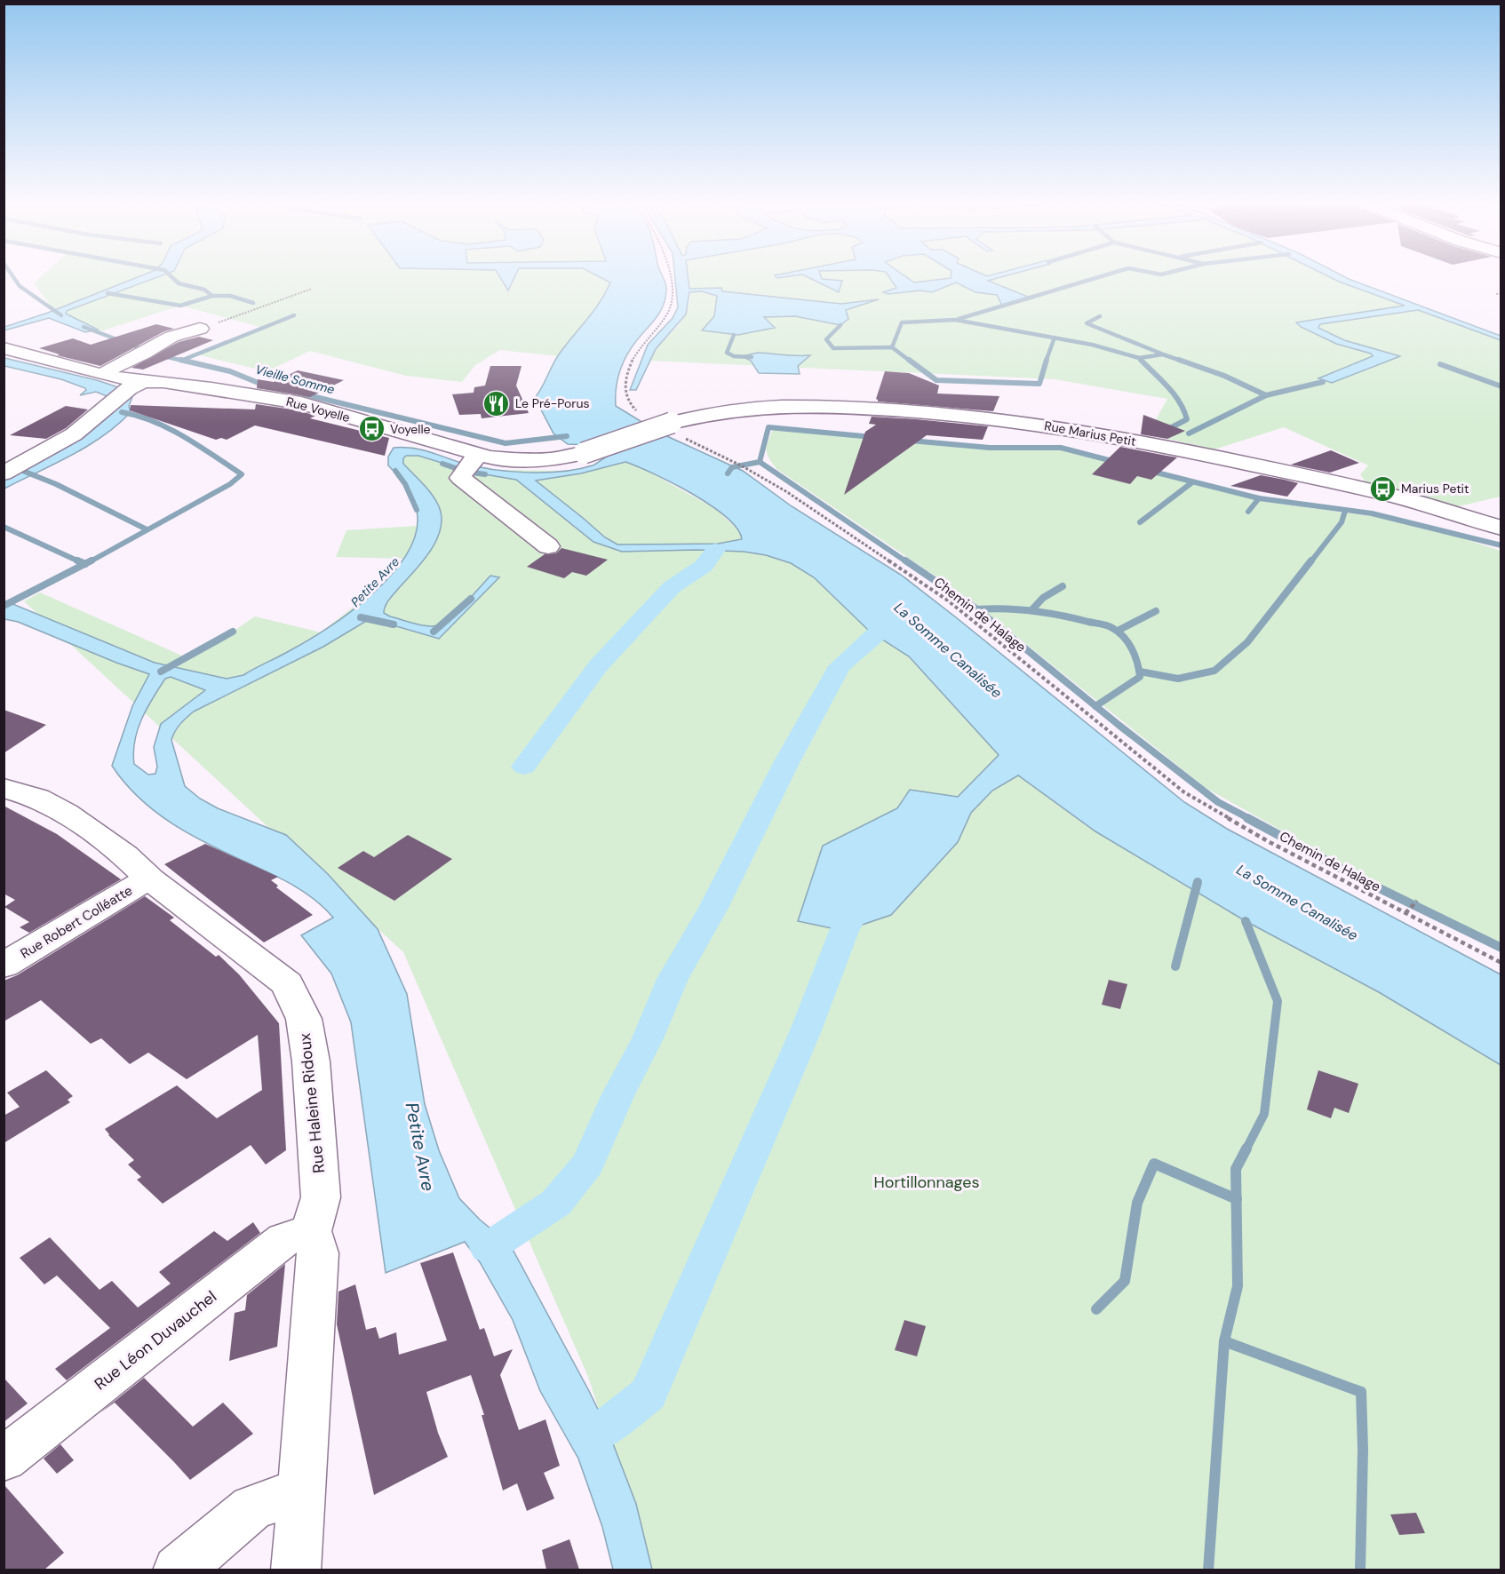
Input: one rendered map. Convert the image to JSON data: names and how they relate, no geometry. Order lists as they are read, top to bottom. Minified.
{"streets":{"street":["Rue Voyelle","Rue Marius Petit","Rue Robert Colléatte","Rue Haleine Ridoux","Rue Léon Duvauchel"],"path":["Chemin de Halage"]},"crossings":[["Rue Voyelle","Rue Marius Petit"],["Rue Marius Petit","Chemin de Halage"],["Rue Robert Colléatte","Rue Haleine Ridoux"],["Rue Haleine Ridoux","Rue Léon Duvauchel"]],"water":["Vieille Somme","Petite Avre","La Somme Canalisée"],"parks":["Hortillonnages"],"places":{"restaurant":["Le Pré-Porus"],"bus stop":["Voyelle","Marius Petit"]}}
